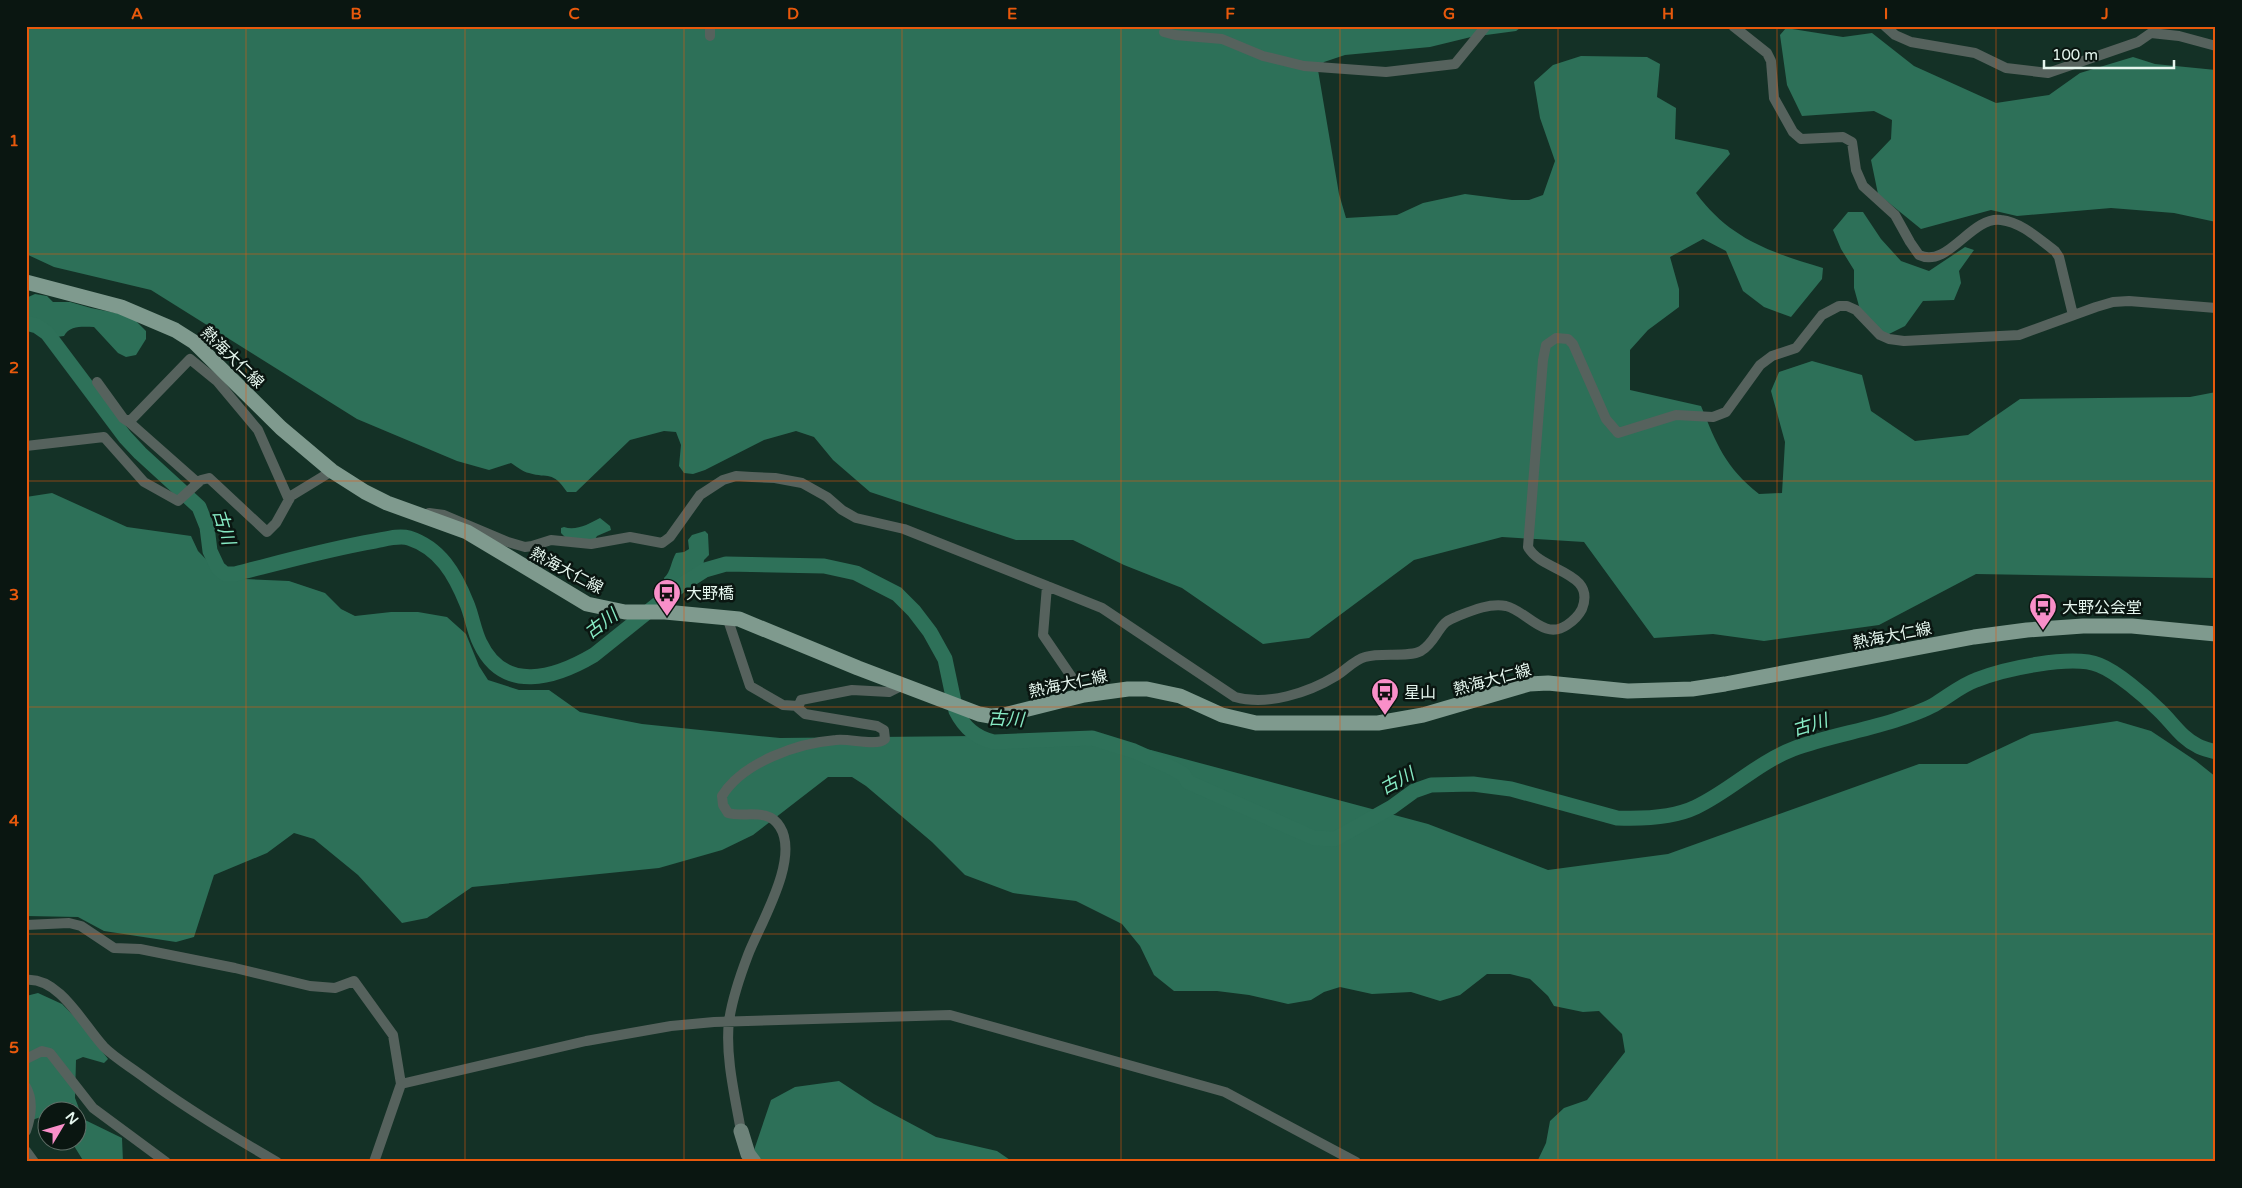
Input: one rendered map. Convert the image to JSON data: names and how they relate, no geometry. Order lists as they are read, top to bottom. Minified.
{"streets":{"main road":["熱海大仁線"]},"water":["古川"],"places":{"bus stop":["大野橋","大野公会堂","星山"]},"scale_bar":"100 m","north":"top right","grid":{"columns":["A","B","C","D","E","F","G","H","I","J"],"rows":["1","2","3","4","5"]}}
